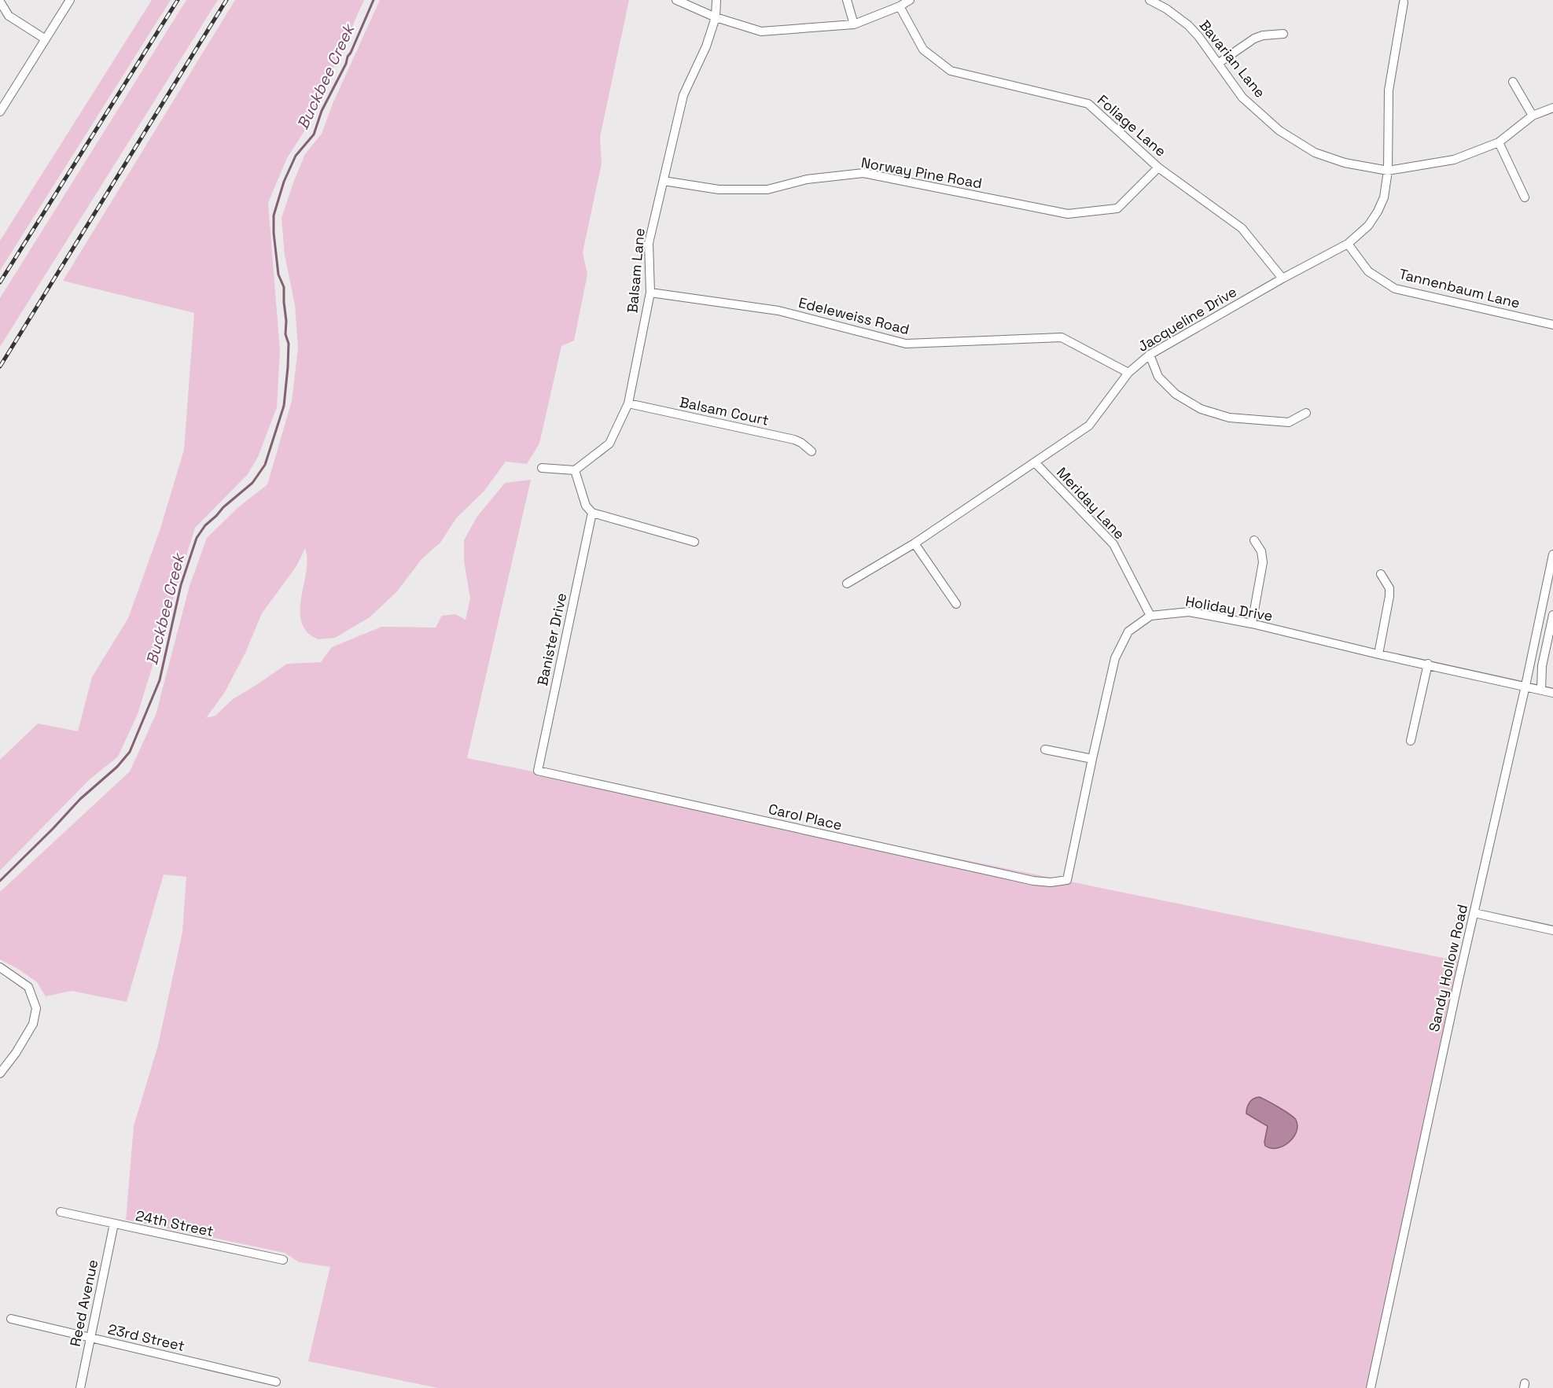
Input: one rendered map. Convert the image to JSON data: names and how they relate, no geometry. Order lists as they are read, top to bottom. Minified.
{"streets":{"street":["Bavarian Lane","Foliage Lane","Norway Pine Road","Balsam Lane","Tannenbaum Lane","Edeleweiss Road","Jacqueline Drive","Balsam Court","Meriday Lane","Holiday Drive","Banister Drive","Carol Place","Sandy Hollow Road","24th Street","Reed Avenue","23rd Street"]},"crossings":[["Bavarian Lane","Jacqueline Drive"],["Foliage Lane","Norway Pine Road"],["Foliage Lane","Jacqueline Drive"],["Norway Pine Road","Balsam Lane"],["Balsam Lane","Edeleweiss Road"],["Balsam Lane","Balsam Court"],["Tannenbaum Lane","Jacqueline Drive"],["Edeleweiss Road","Jacqueline Drive"],["Jacqueline Drive","Meriday Lane"],["Meriday Lane","Holiday Drive"],["Holiday Drive","Carol Place"],["Holiday Drive","Sandy Hollow Road"],["Banister Drive","Carol Place"],["24th Street","Reed Avenue"],["Reed Avenue","23rd Street"]],"water":["Buckbee Creek"]}
